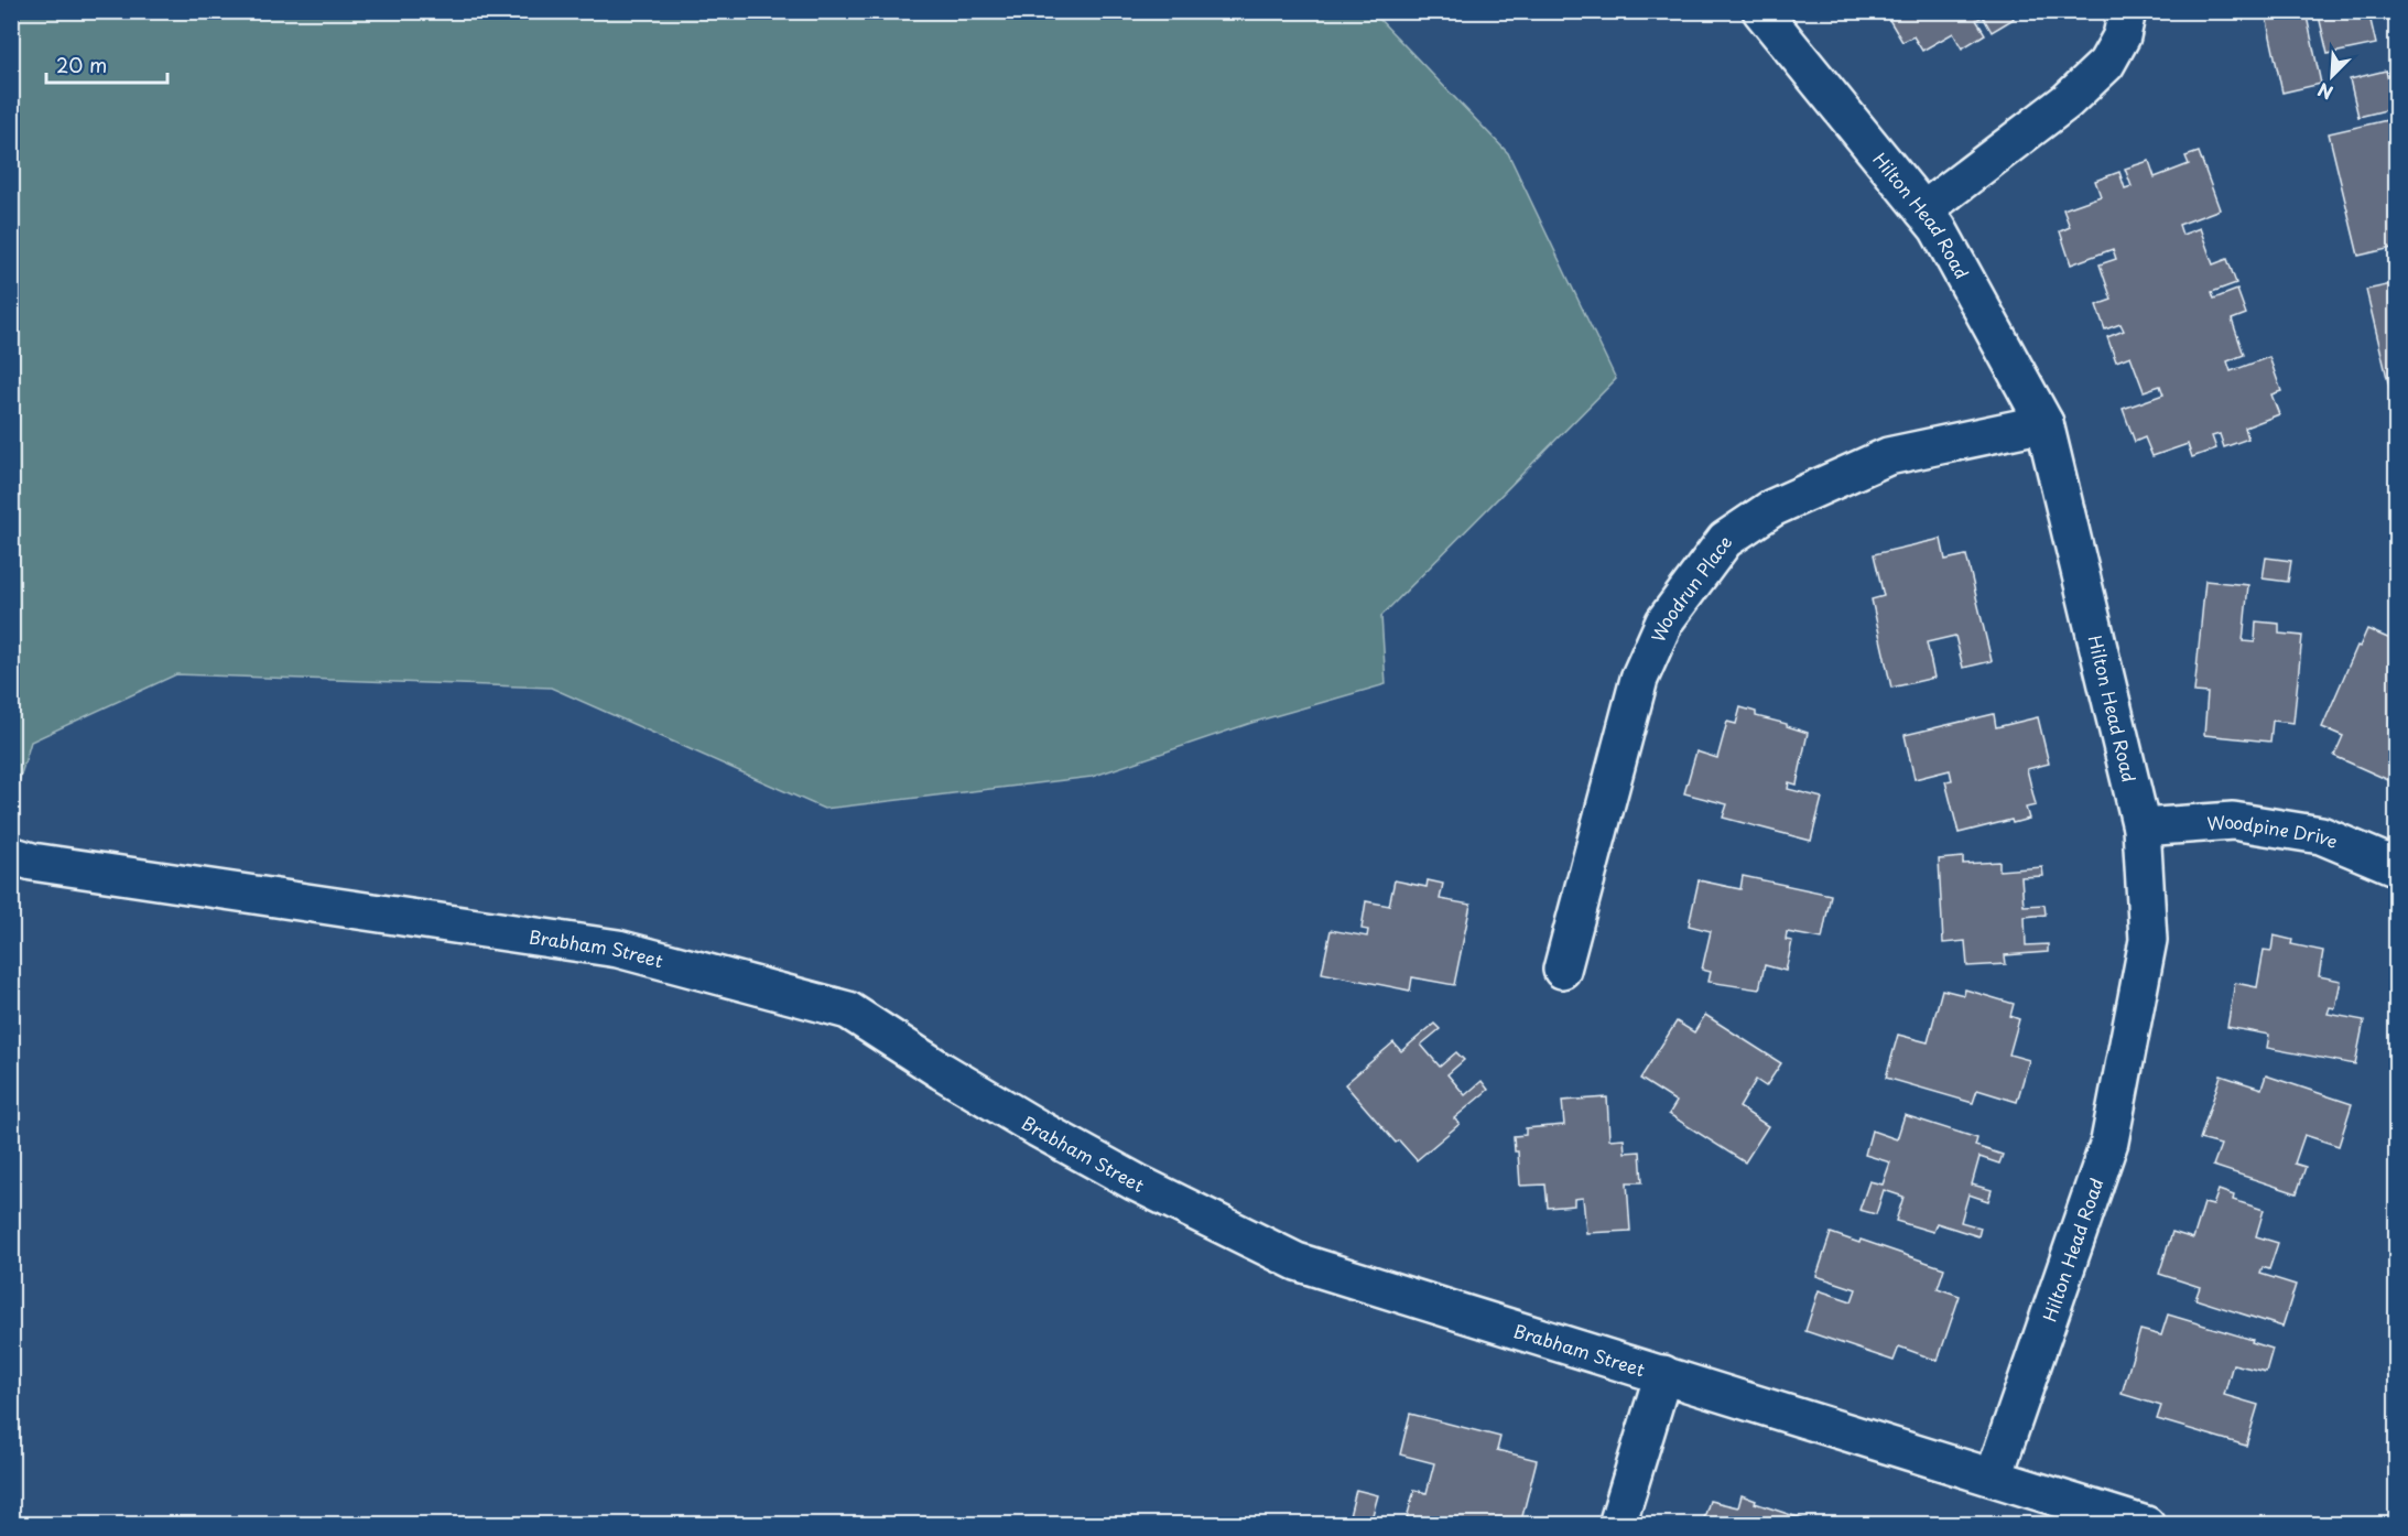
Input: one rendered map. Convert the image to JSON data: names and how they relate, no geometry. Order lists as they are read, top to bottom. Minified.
{"streets":{"street":["Hilton Head Road","Woodrun Place","Woodpine Drive","Brabham Street"]},"crossings":[["Hilton Head Road","Woodrun Place"],["Hilton Head Road","Woodpine Drive"],["Hilton Head Road","Brabham Street"]],"scale_bar":"20 m","north":"bottom left"}
